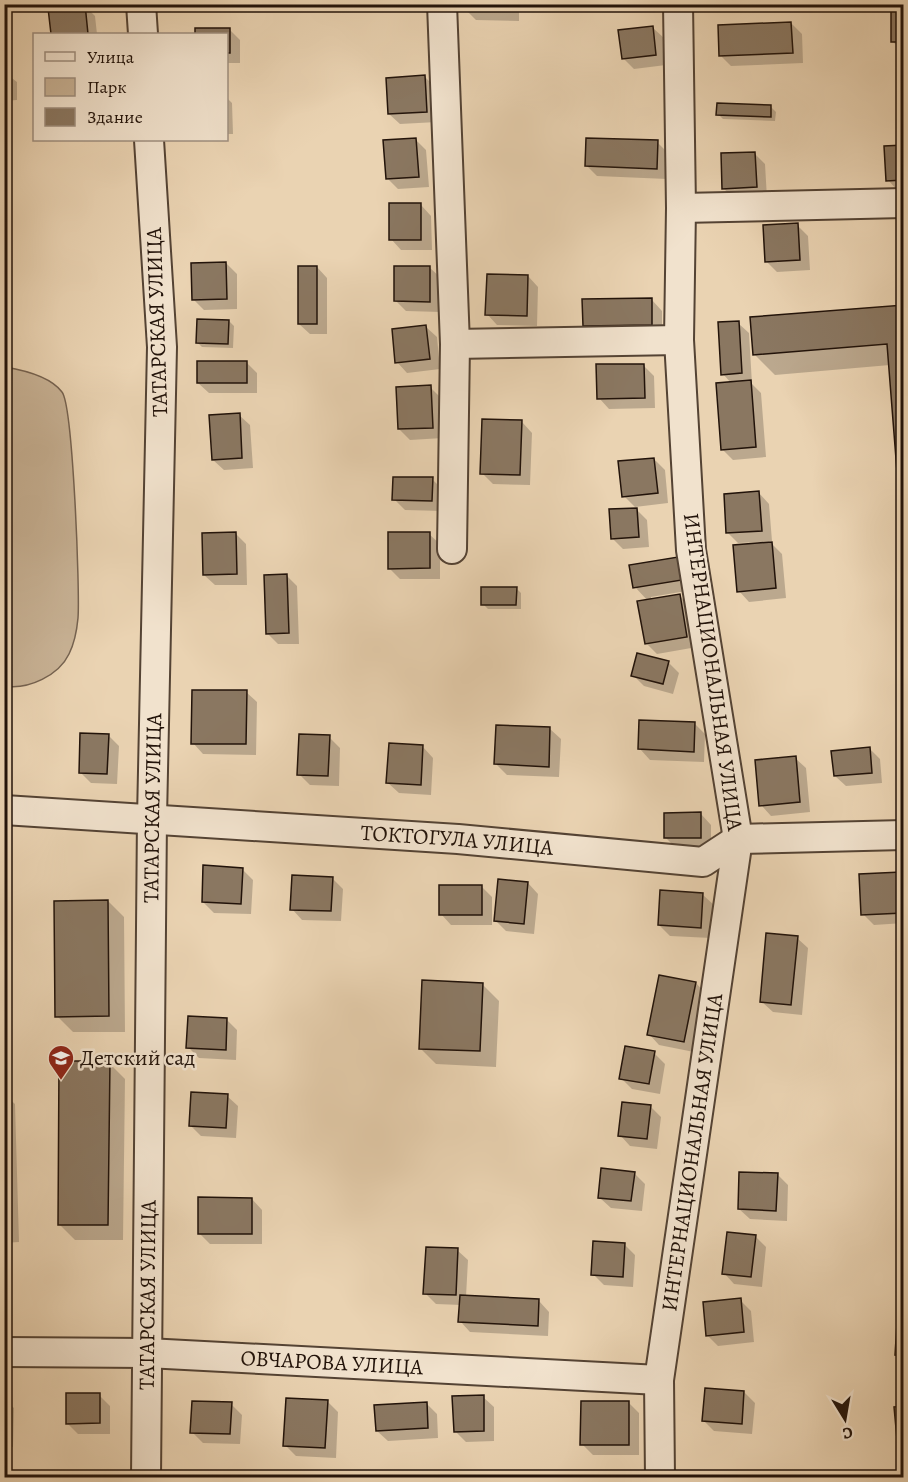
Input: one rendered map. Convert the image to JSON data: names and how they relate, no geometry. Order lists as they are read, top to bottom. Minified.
{"streets":{"street":["ТАТАРСКАЯ УЛИЦА","ИНТЕРНАЦИОНАЛЬНАЯ УЛИЦА","ТОКТОГУЛА УЛИЦА","ОВЧАРОВА УЛИЦА"]},"crossings":[["ТАТАРСКАЯ УЛИЦА","ТОКТОГУЛА УЛИЦА"],["ТАТАРСКАЯ УЛИЦА","ОВЧАРОВА УЛИЦА"],["ИНТЕРНАЦИОНАЛЬНАЯ УЛИЦА","ТОКТОГУЛА УЛИЦА"],["ИНТЕРНАЦИОНАЛЬНАЯ УЛИЦА","ОВЧАРОВА УЛИЦА"]],"places":{"school or university":["Детский сад"]},"legend":["Улица","Парк","Здание"],"north":"bottom"}
